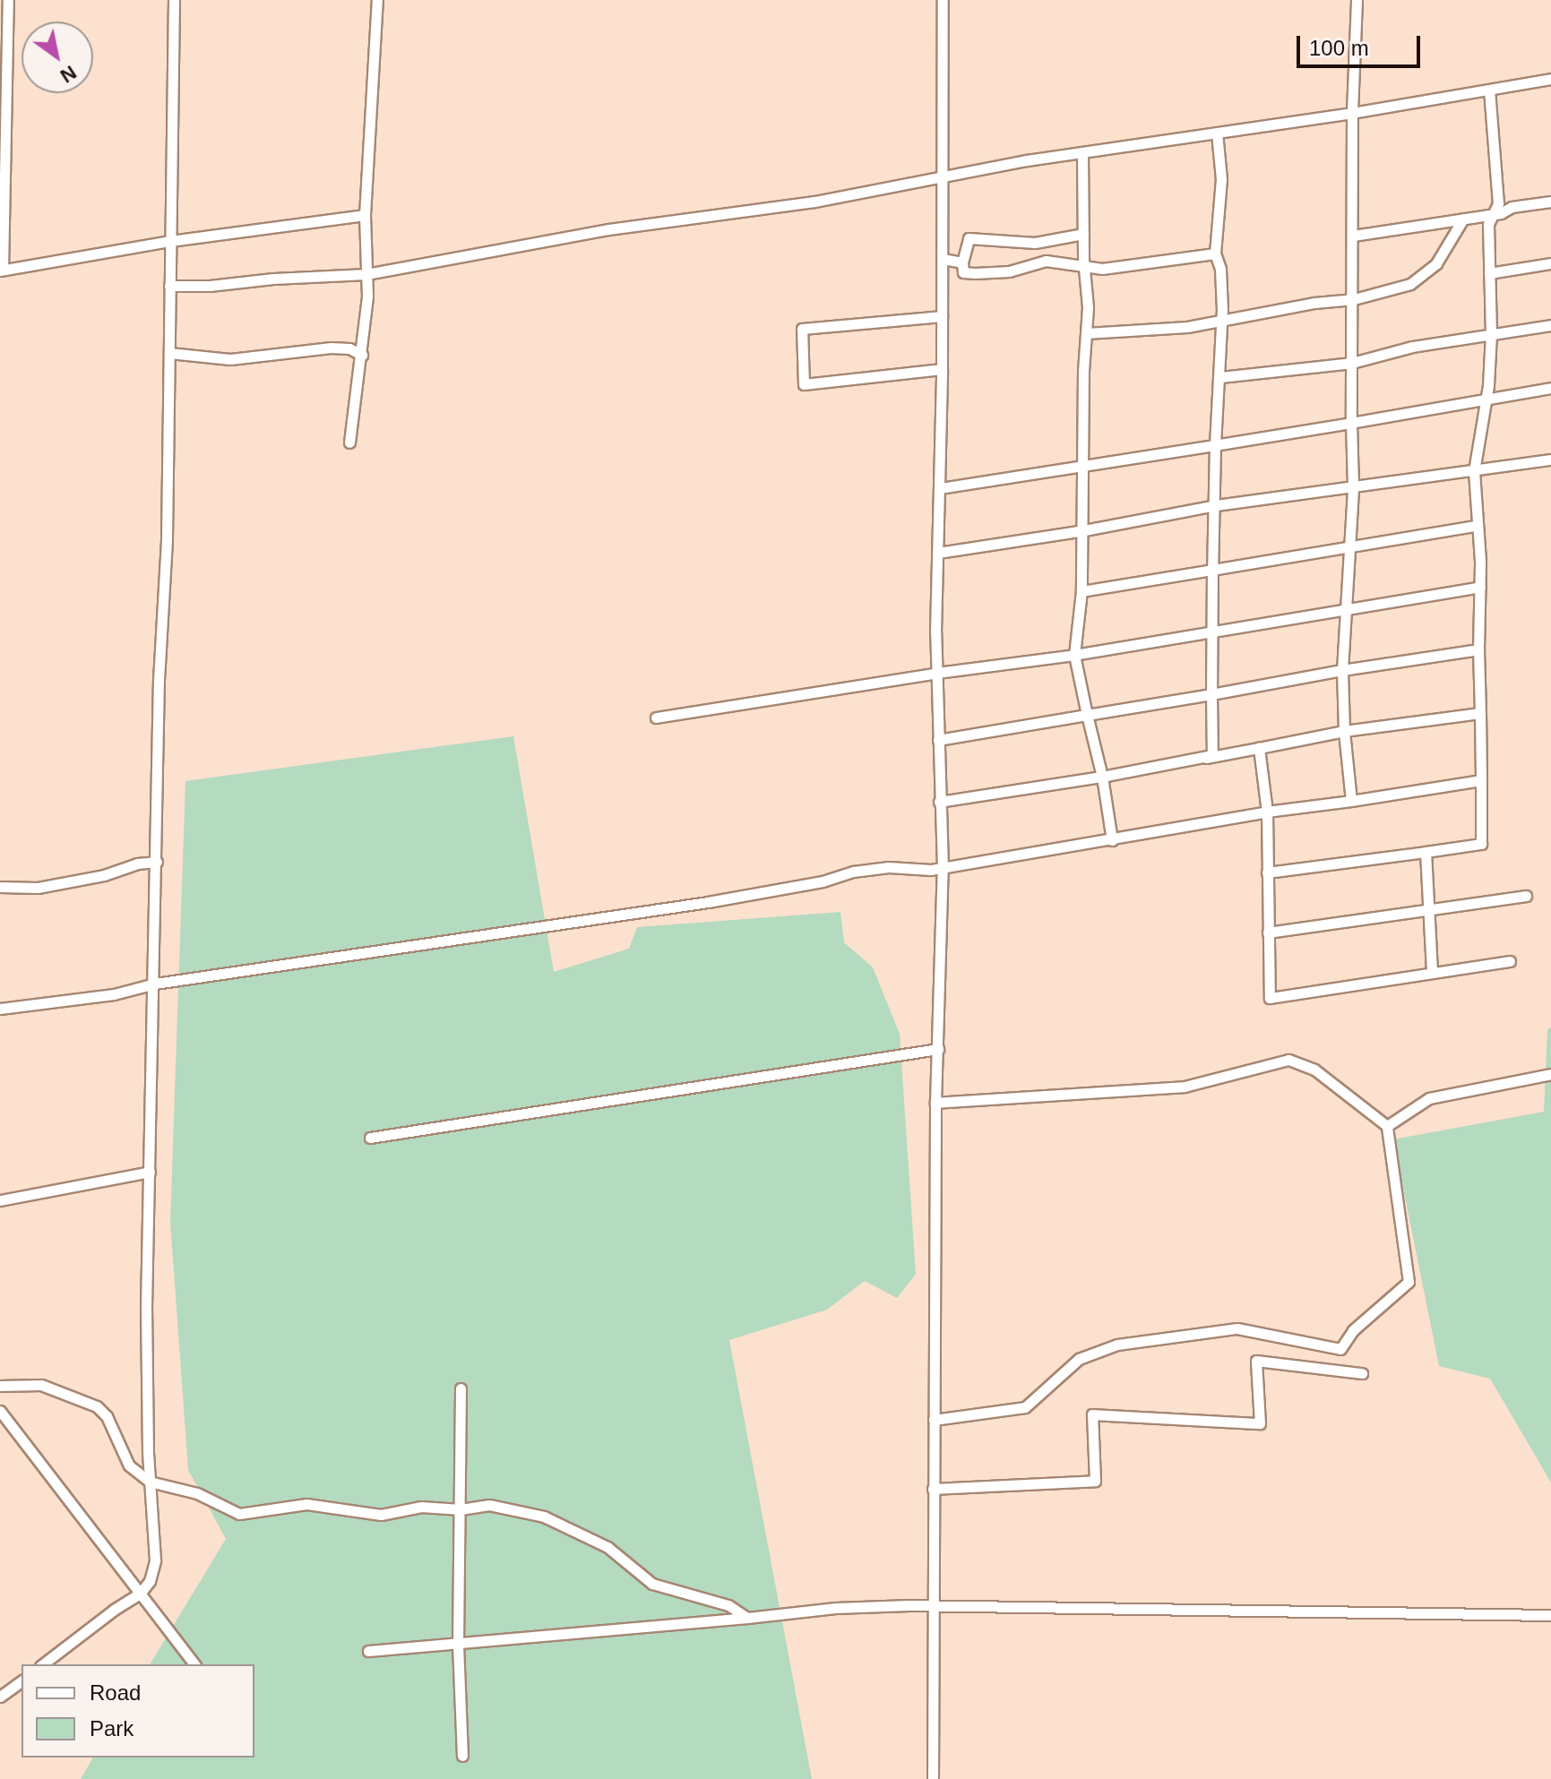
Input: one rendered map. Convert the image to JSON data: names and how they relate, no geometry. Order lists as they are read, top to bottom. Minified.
{"legend":["Road","Park"],"scale_bar":"100 m","north":"bottom right"}
